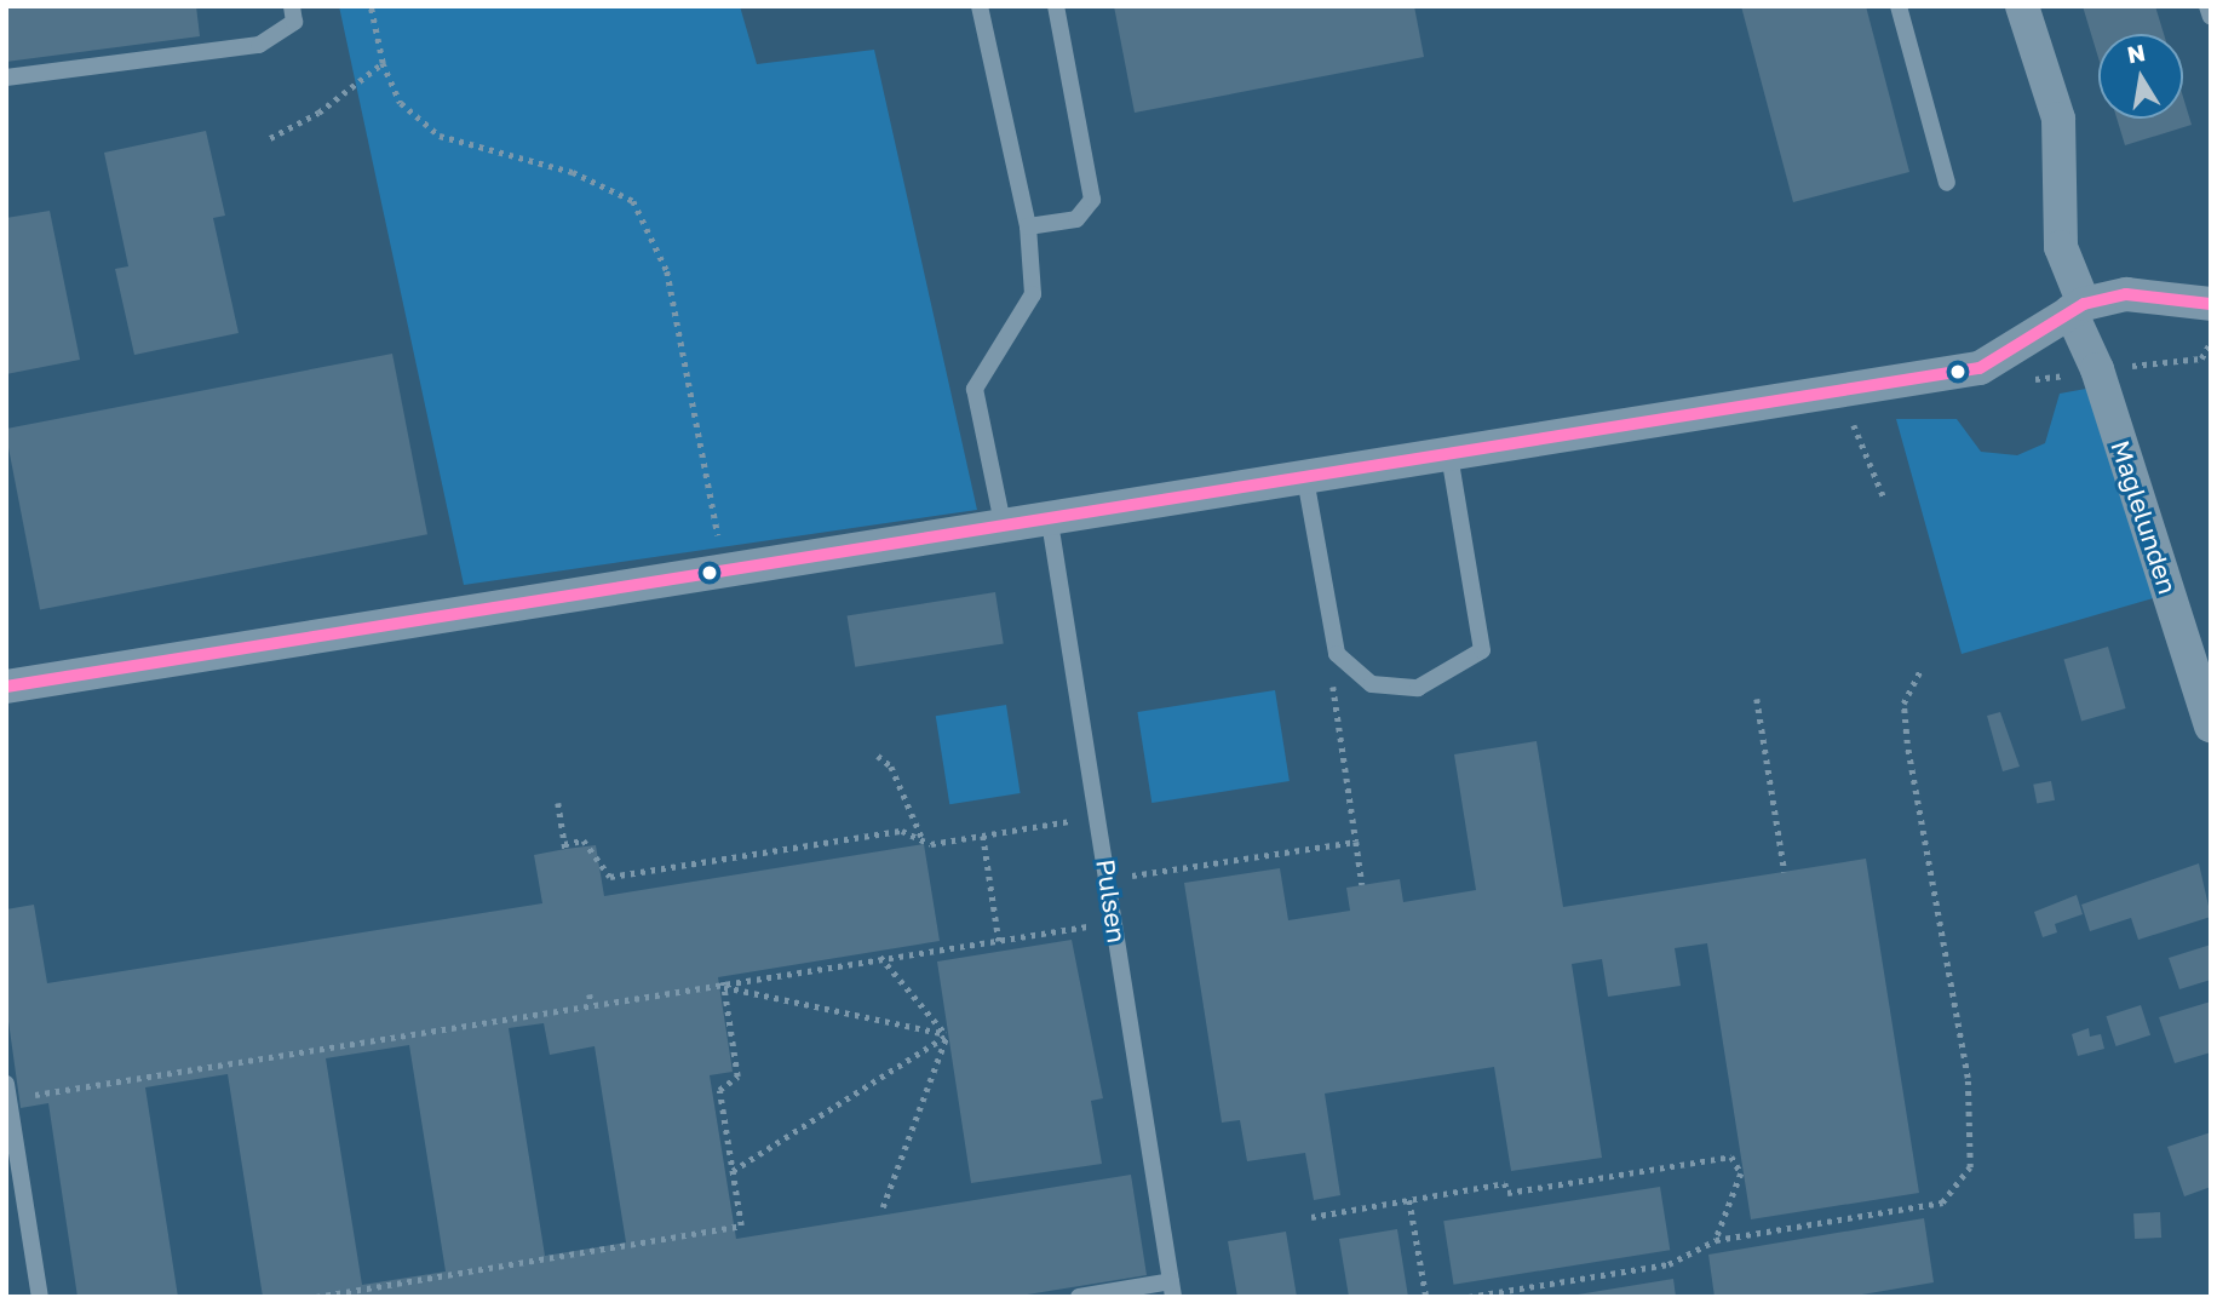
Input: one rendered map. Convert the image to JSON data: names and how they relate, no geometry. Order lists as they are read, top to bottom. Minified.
{"streets":{"street":["Maglelunden"],"lane":["Pulsen"]},"north":"top"}
